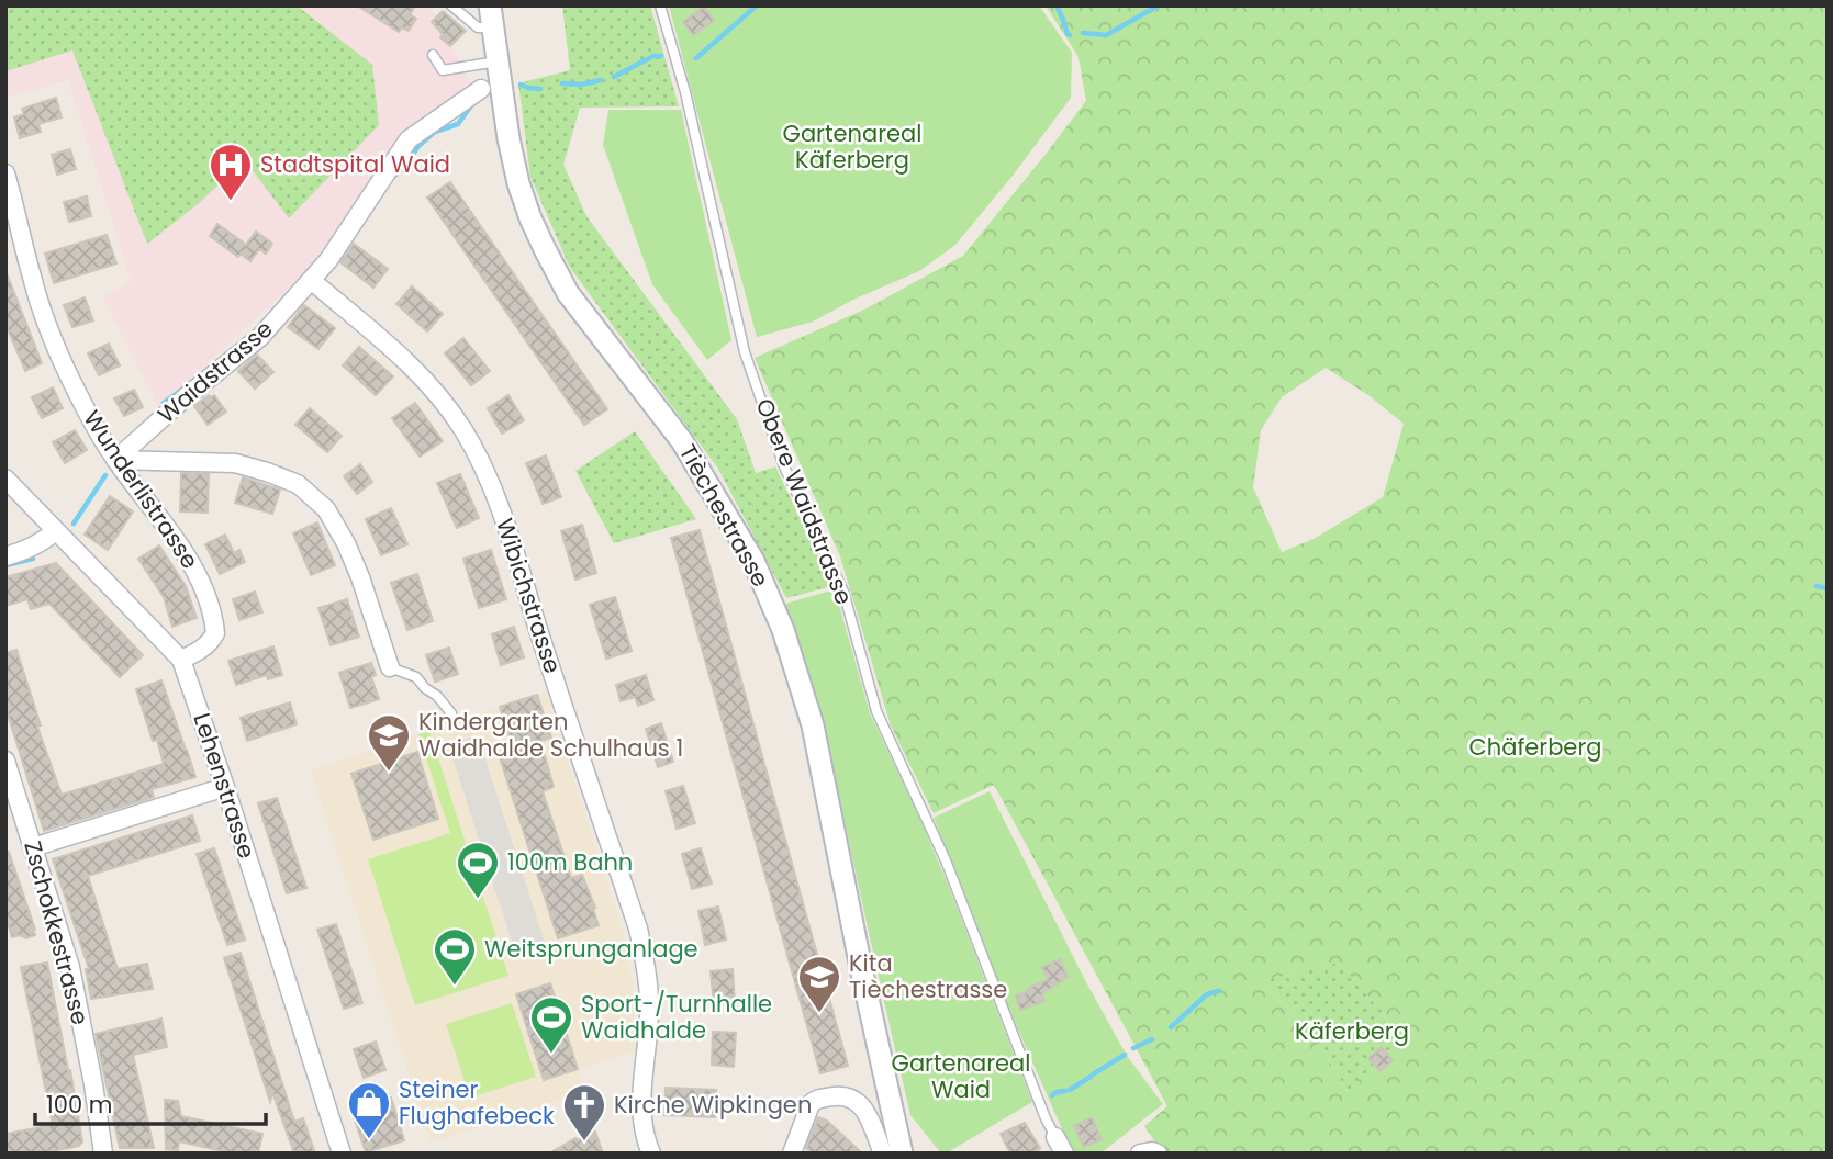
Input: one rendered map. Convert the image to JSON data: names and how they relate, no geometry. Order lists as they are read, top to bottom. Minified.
{"streets":{"street":["Waidstrasse","Wunderlistrasse","Tièchestrasse","Wibichstrasse","Lehenstrasse","Zschokkestrasse"],"lane":["Obere Waidstrasse"]},"crossings":[["Waidstrasse","Wunderlistrasse"],["Waidstrasse","Wibichstrasse"],["Wunderlistrasse","Lehenstrasse"]],"parks":["Gartenareal Käferberg","Chäferberg","Käferberg","Gartenareal Waid"],"places":{"hospital":["Stadtspital Waid"],"school or university":["Kindergarten Waidhalde Schulhaus 1","Kita Tièchestrasse"],"sports":["100m Bahn","Weitsprunganlage","Sport-/Turnhalle Waidhalde"],"shop":["Steiner Flughafebeck"],"church":["Kirche Wipkingen"]},"scale_bar":"100 m"}
